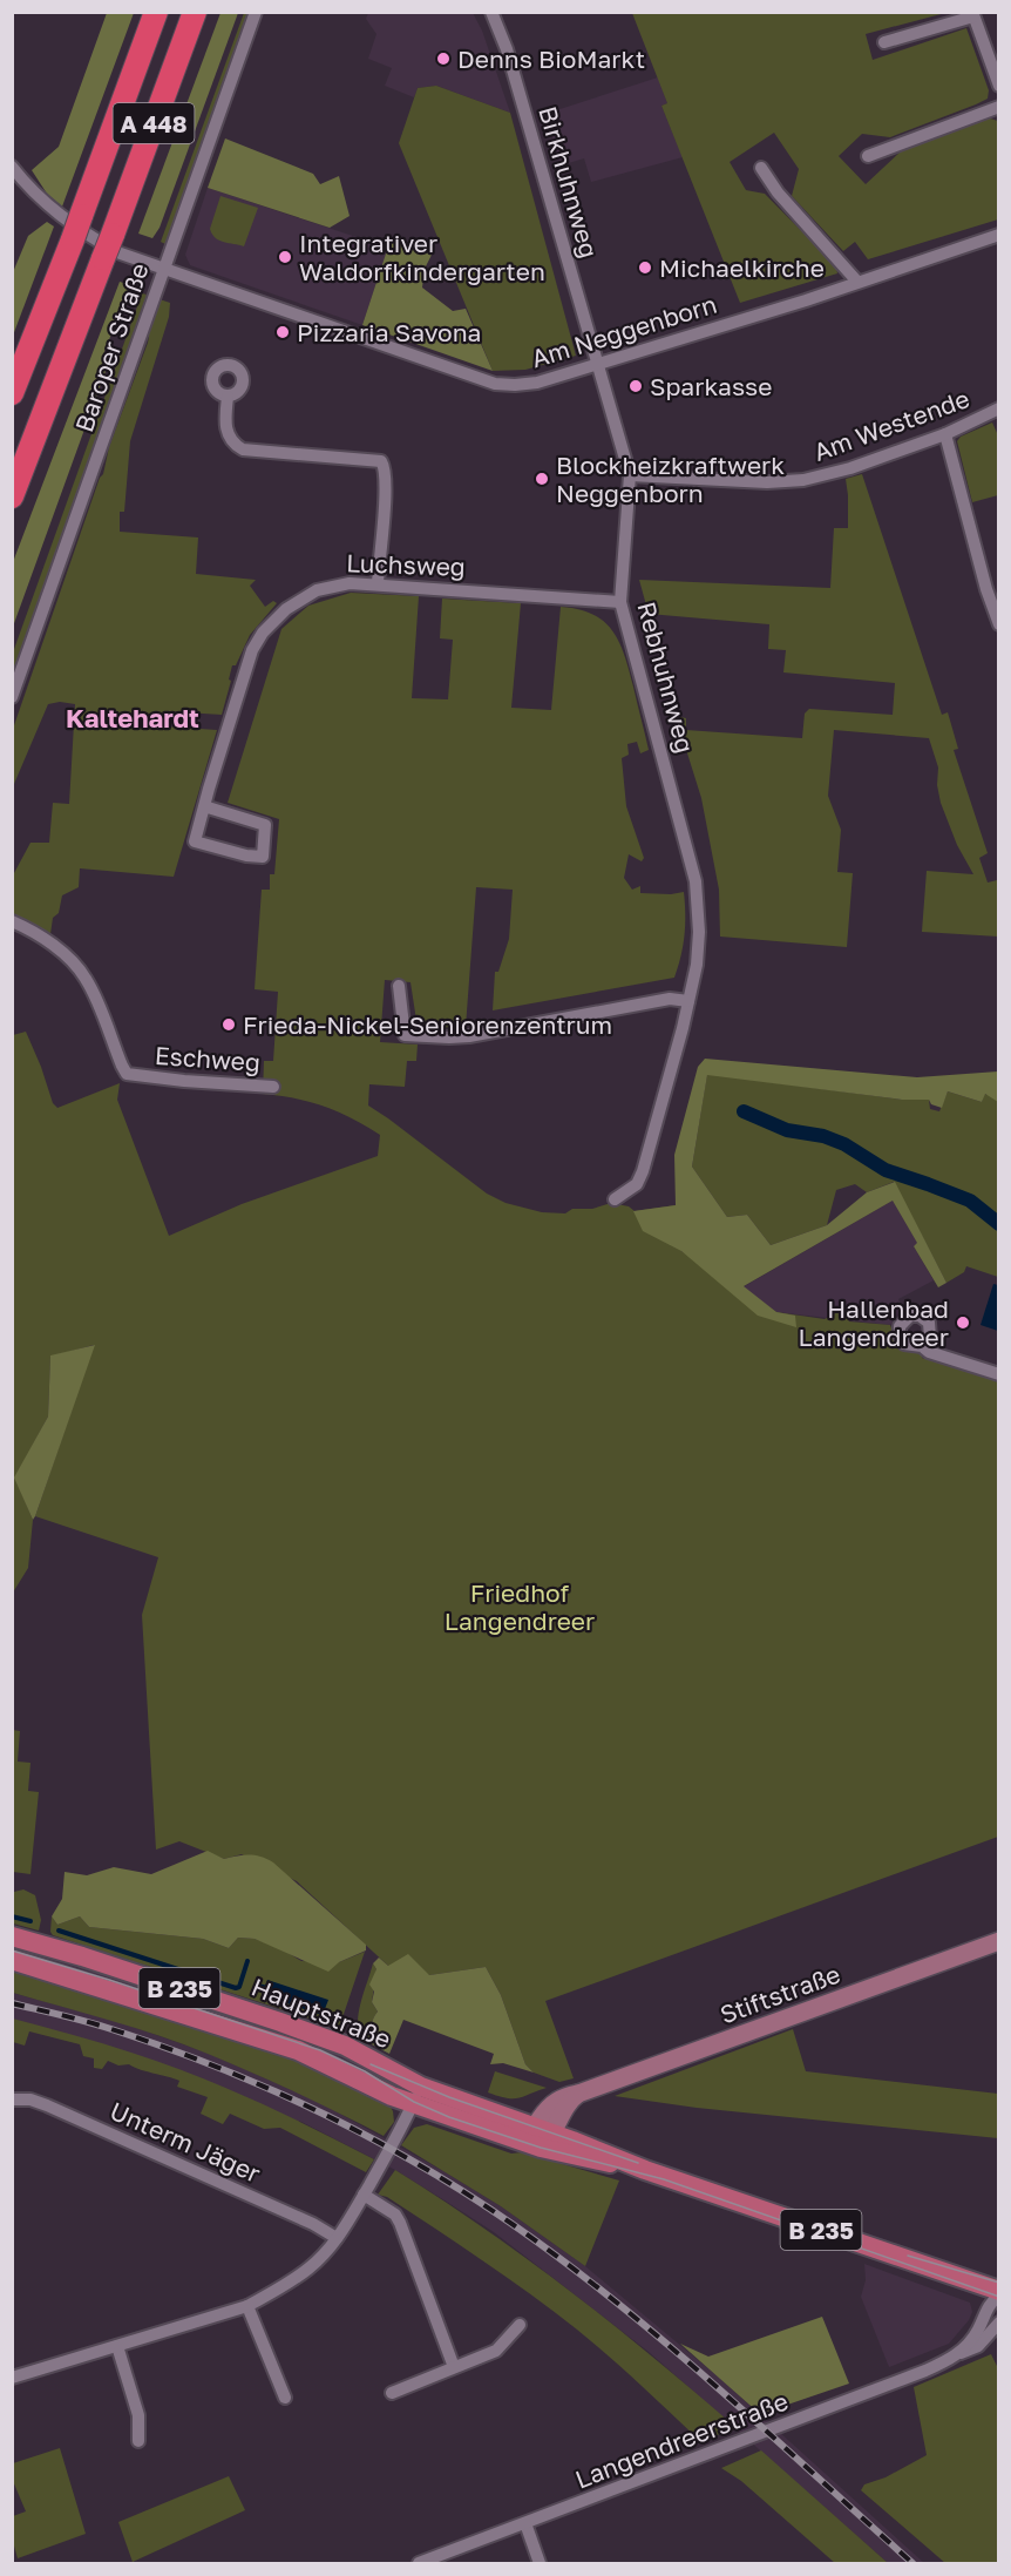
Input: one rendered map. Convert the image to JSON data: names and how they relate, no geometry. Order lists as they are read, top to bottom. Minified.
{"streets":{"highway":["A 448"],"main road":["B 235","Hauptstraße"],"street":["Birkhuhnweg","Am Neggenborn","Baroper Straße","Am Westende","Luchsweg","Rebhuhnweg","Eschweg","Stiftstraße","Unterm Jäger","Langendreerstraße"]},"crossings":[["Birkhuhnweg","Am Neggenborn"],["Birkhuhnweg","Rebhuhnweg"],["Am Neggenborn","Baroper Straße"],["Am Neggenborn","Rebhuhnweg"],["Am Westende","Rebhuhnweg"],["Luchsweg","Rebhuhnweg"],["Stiftstraße","Hauptstraße"],["Hauptstraße","Langendreerstraße"]],"districts":["Kaltehardt"],"parks":["Friedhof Langendreer"],"places":["Denns BioMarkt","Integrativer Waldorfkindergarten","Michaelkirche","Pizzaria Savona","Sparkasse","Blockheizkraftwerk Neggenborn","Frieda-Nickel-Seniorenzentrum","Hallenbad Langendreer"]}
